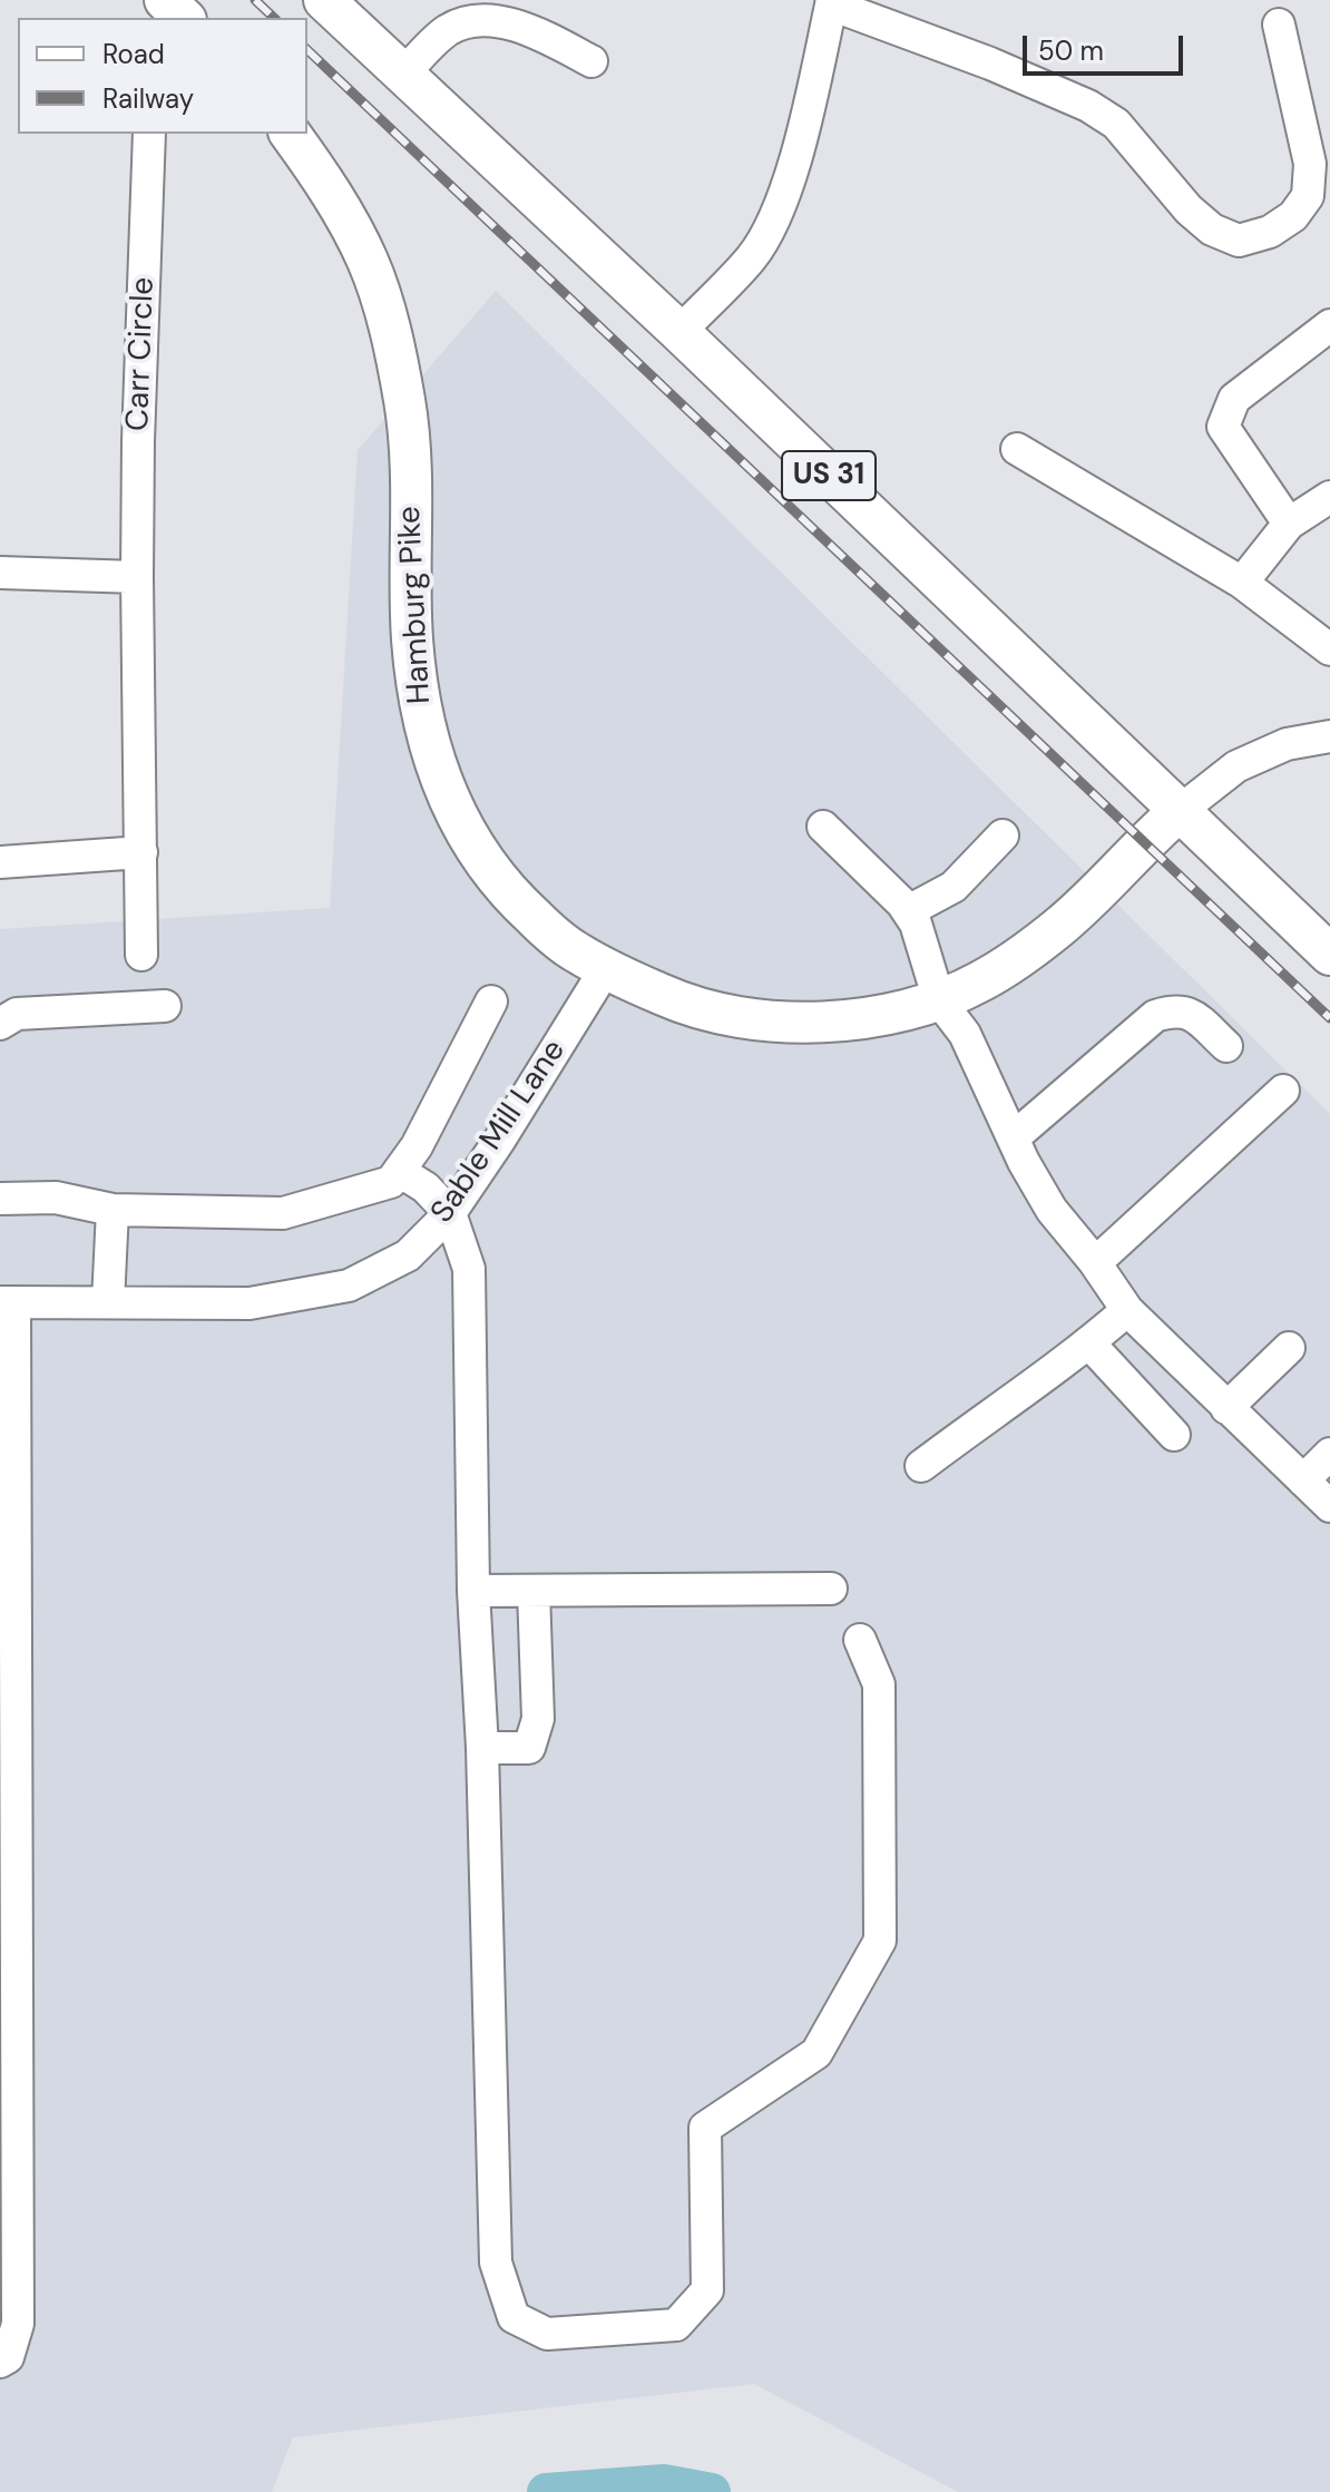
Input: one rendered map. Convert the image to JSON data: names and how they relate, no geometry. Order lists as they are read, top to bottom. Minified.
{"streets":{"main road":["US 31","Hamburg Pike"],"street":["Carr Circle","Sable Mill Lane"]},"crossings":[["US 31","Hamburg Pike"],["Hamburg Pike","Sable Mill Lane"]],"legend":["Road","Railway"],"scale_bar":"50 m"}
